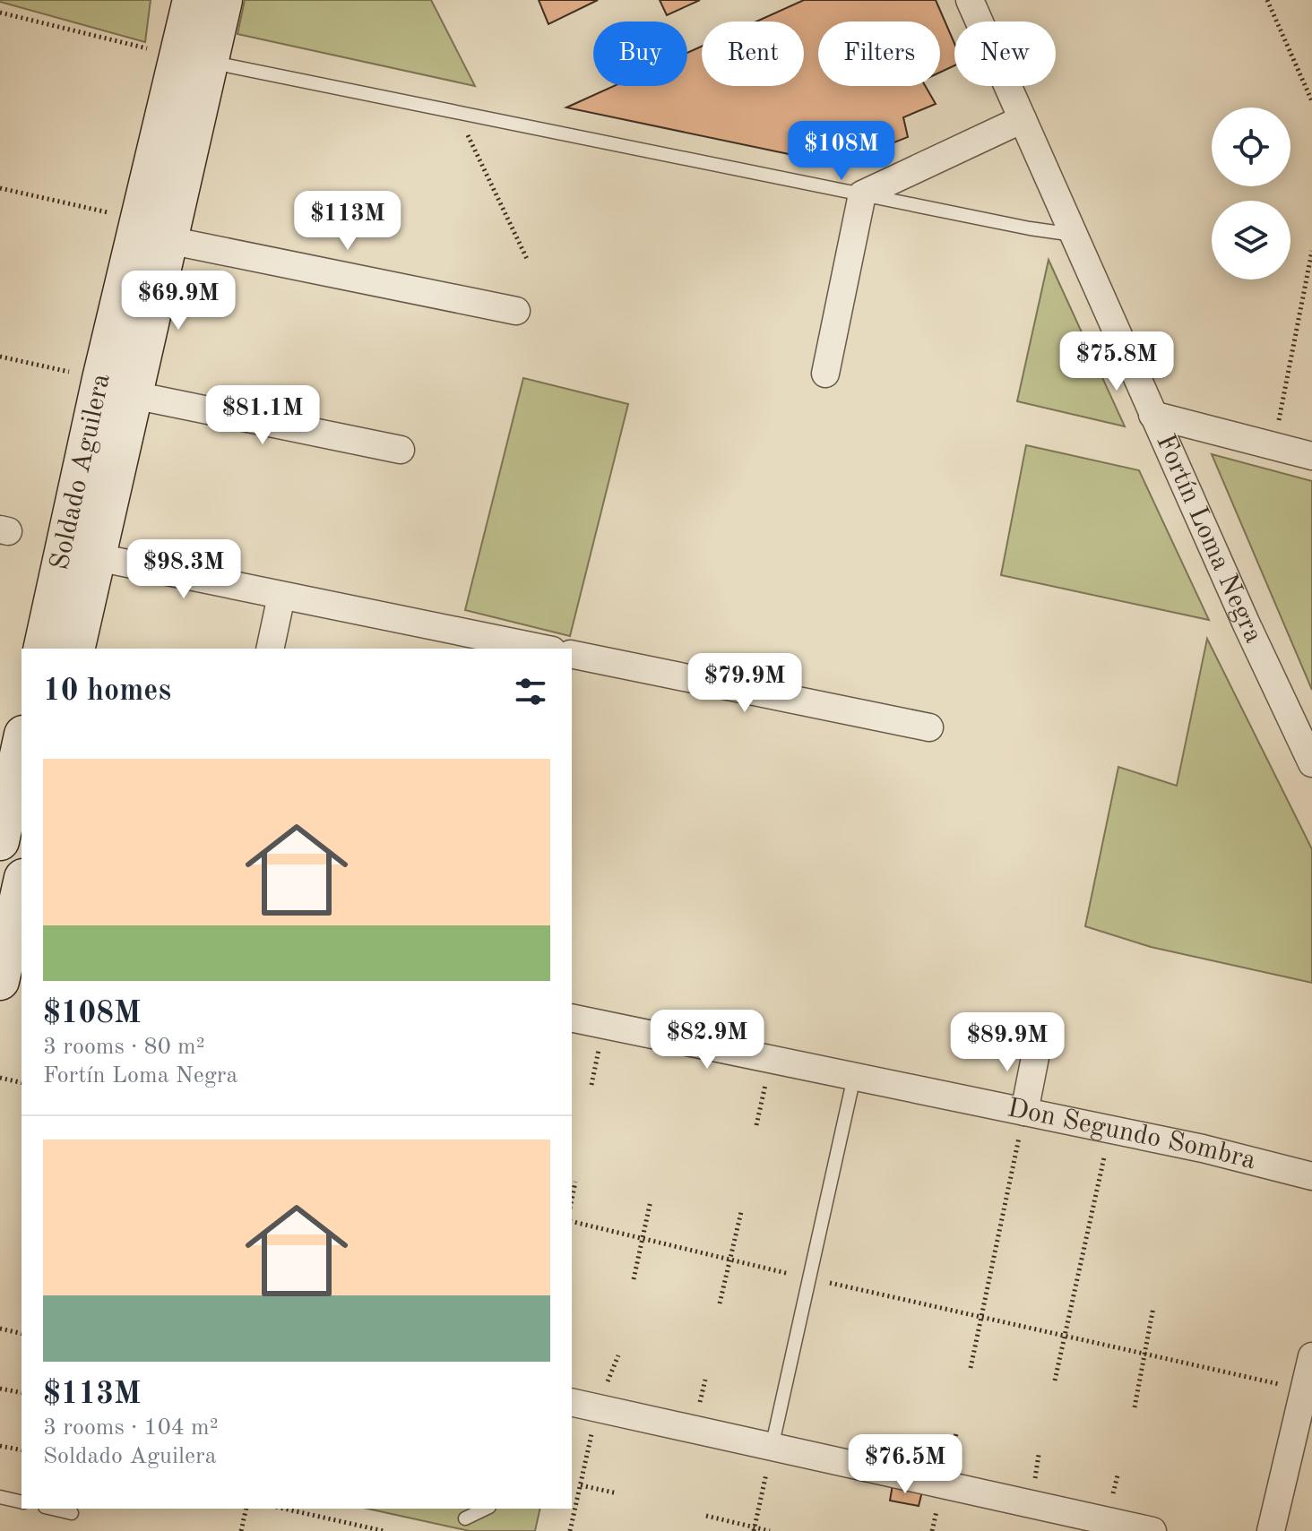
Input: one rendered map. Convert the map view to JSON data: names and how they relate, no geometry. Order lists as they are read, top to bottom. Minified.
{"streets":{"street":["Soldado Aguilera","Fortín Loma Negra","Don Segundo Sombra"]},"page":{"chip":["Buy","Rent","Filters","New"],"price":["$108M","$113M","$69.9M","$75.8M","$81.1M","$98.3M","$79.9M","$82.9M","$89.9M","$76.5M"],"heading":"10 homes","list":[{"name":"$108M","note":"3 rooms · 80 m² · Fortín Loma Negra"},{"name":"$113M","note":"3 rooms · 104 m² · Soldado Aguilera"}]}}
